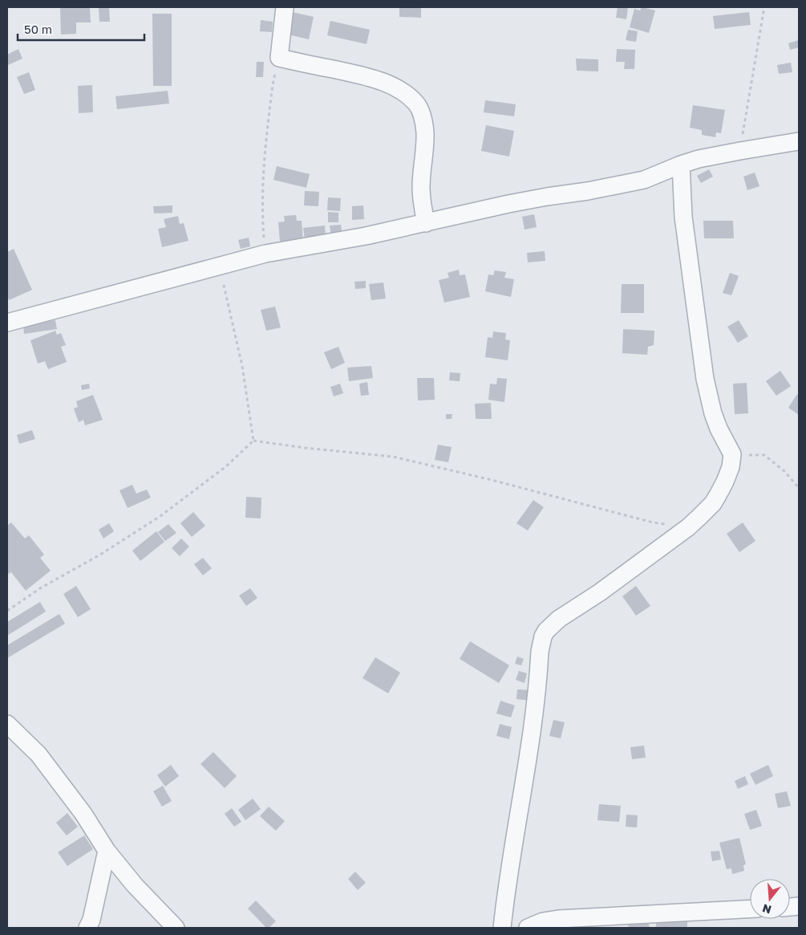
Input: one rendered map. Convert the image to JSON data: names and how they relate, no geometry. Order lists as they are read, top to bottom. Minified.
{"scale_bar":"50 m","north":"bottom"}
